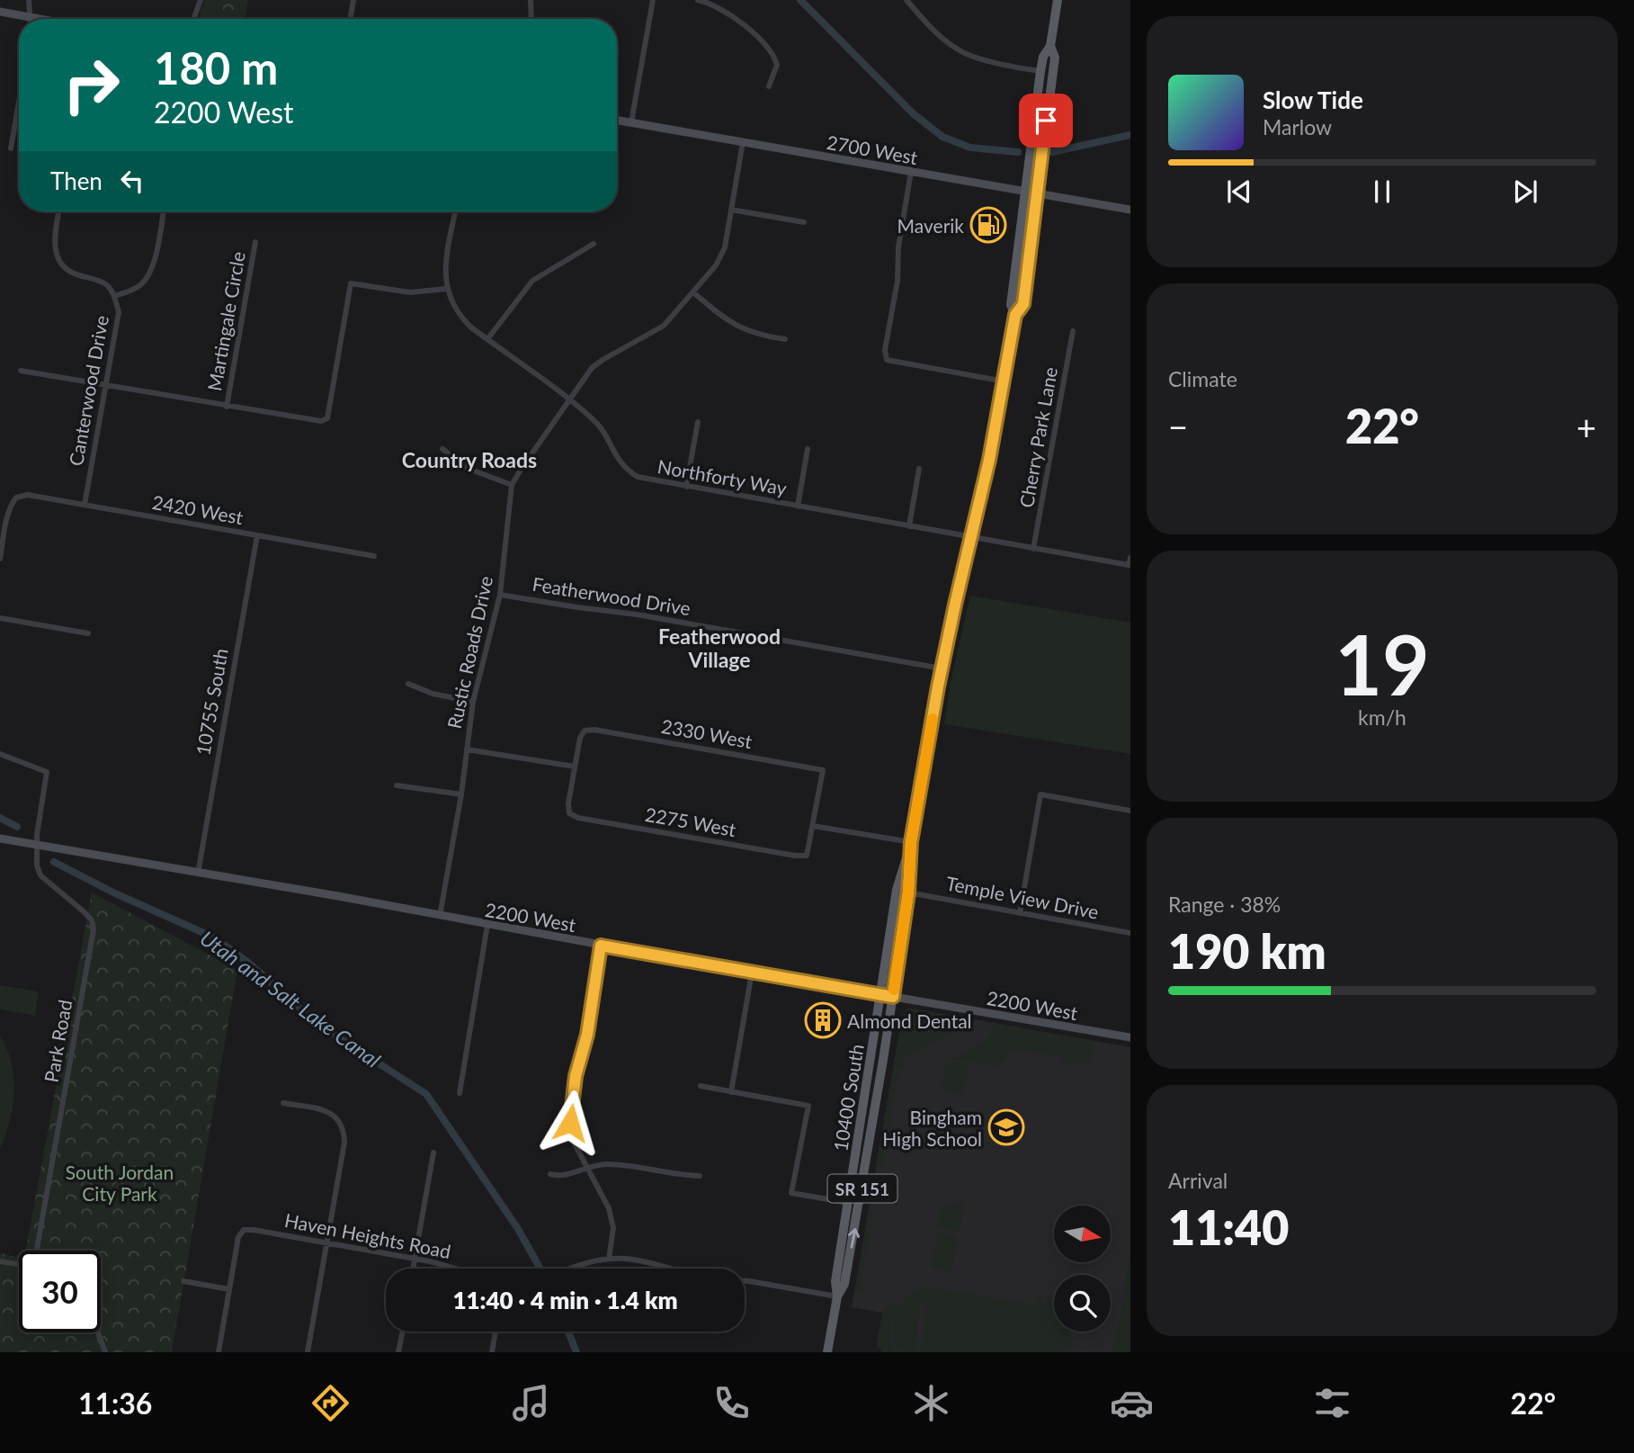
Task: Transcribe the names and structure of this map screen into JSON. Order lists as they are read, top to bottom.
{
  "streets": {
    "main road": ["10400 South", "SR 151"],
    "street": [
      "2700 West",
      "Martingale Circle",
      "Canterwood Drive",
      "Cherry Park Lane",
      "Northforty Way",
      "2420 West",
      "Featherwood Drive",
      "Rustic Roads Drive",
      "10755 South",
      "2330 West",
      "2275 West",
      "Temple View Drive",
      "2200 West",
      "Park Road",
      "Haven Heights Road"
    ]
  },
  "crossings": [
    ["2700 West", "Rustic Roads Drive"],
    ["2700 West", "SR 151"],
    ["Canterwood Drive", "2420 West"],
    ["Cherry Park Lane", "Northforty Way"],
    ["Northforty Way", "Rustic Roads Drive"],
    ["Northforty Way", "SR 151"],
    ["2420 West", "10755 South"],
    ["Featherwood Drive", "Rustic Roads Drive"],
    ["Featherwood Drive", "SR 151"],
    ["Rustic Roads Drive", "2200 West"],
    ["10755 South", "2200 West"],
    ["2330 West", "2275 West"],
    ["Temple View Drive", "10400 South"],
    ["Temple View Drive", "SR 151"],
    ["2200 West", "Park Road"],
    ["2200 West", "10400 South"],
    ["10400 South", "SR 151"]
  ],
  "districts": ["Country Roads", "Featherwood Village"],
  "water": ["Utah and Salt Lake Canal"],
  "parks": ["South Jordan City Park"],
  "places": {
    "fuel station": ["Maverik"],
    "building": ["Almond Dental"],
    "school or university": ["Bingham High School"]
  },
  "north": "right",
  "page": {
    "turn": ["180 m", "2200 West"],
    "song": ["Slow Tide", "Marlow"],
    "then": "Then",
    "tile": [
      "Climate",
      ["19", "km/h"],
      ["Range · 38%", "190 km"],
      ["Arrival", "11:40"]
    ],
    "heat": ["−", "22°", "+"],
    "limit": "30",
    "trip": "11:40 · 4 min · 1.4 km",
    "tabs": ["11:36", "22°"]
  }
}
